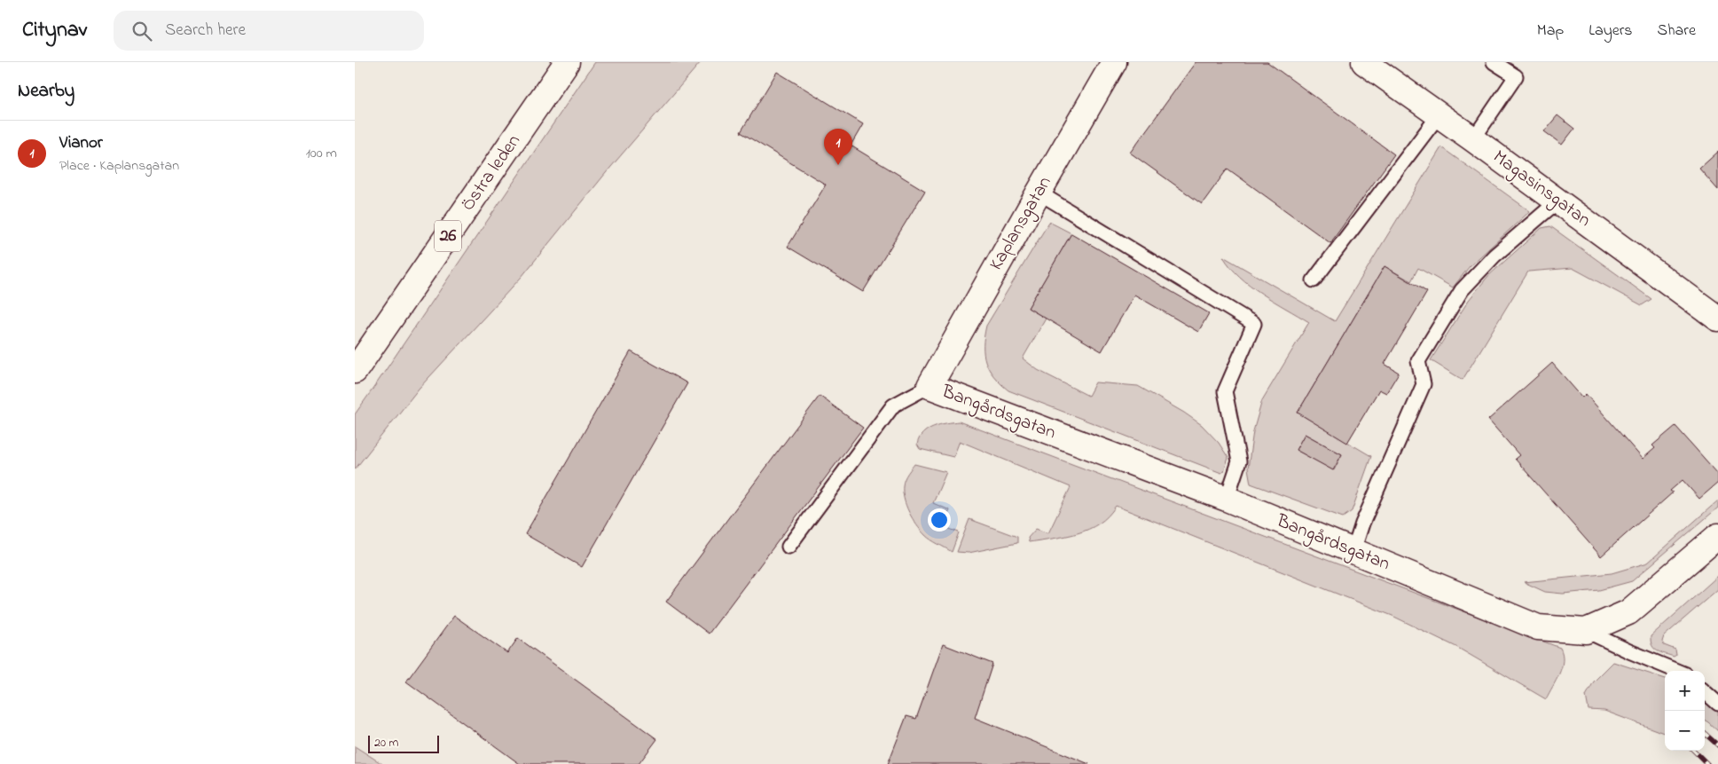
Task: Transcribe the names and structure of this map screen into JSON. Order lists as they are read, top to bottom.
{
  "streets": {
    "main road": [
      "Östra leden",
      "Magasinsgatan",
      "Kaplansgatan",
      "26",
      "Bangårdsgatan"
    ]
  },
  "crossings": [
    ["Kaplansgatan", "Bangårdsgatan"]
  ],
  "scale_bar": "20 m",
  "page": {
    "header": "Citynav",
    "search": "Search here",
    "nav": ["Map", "Layers", "Share"],
    "heading": "Nearby",
    "list": [
      {
        "mark": "1",
        "name": "Vianor",
        "note": "Place · Kaplansgatan",
        "value": "100 m"
      }
    ],
    "pins": "1",
    "map_buttons": ["+", "−"],
    "scale": "20 m"
  }
}
